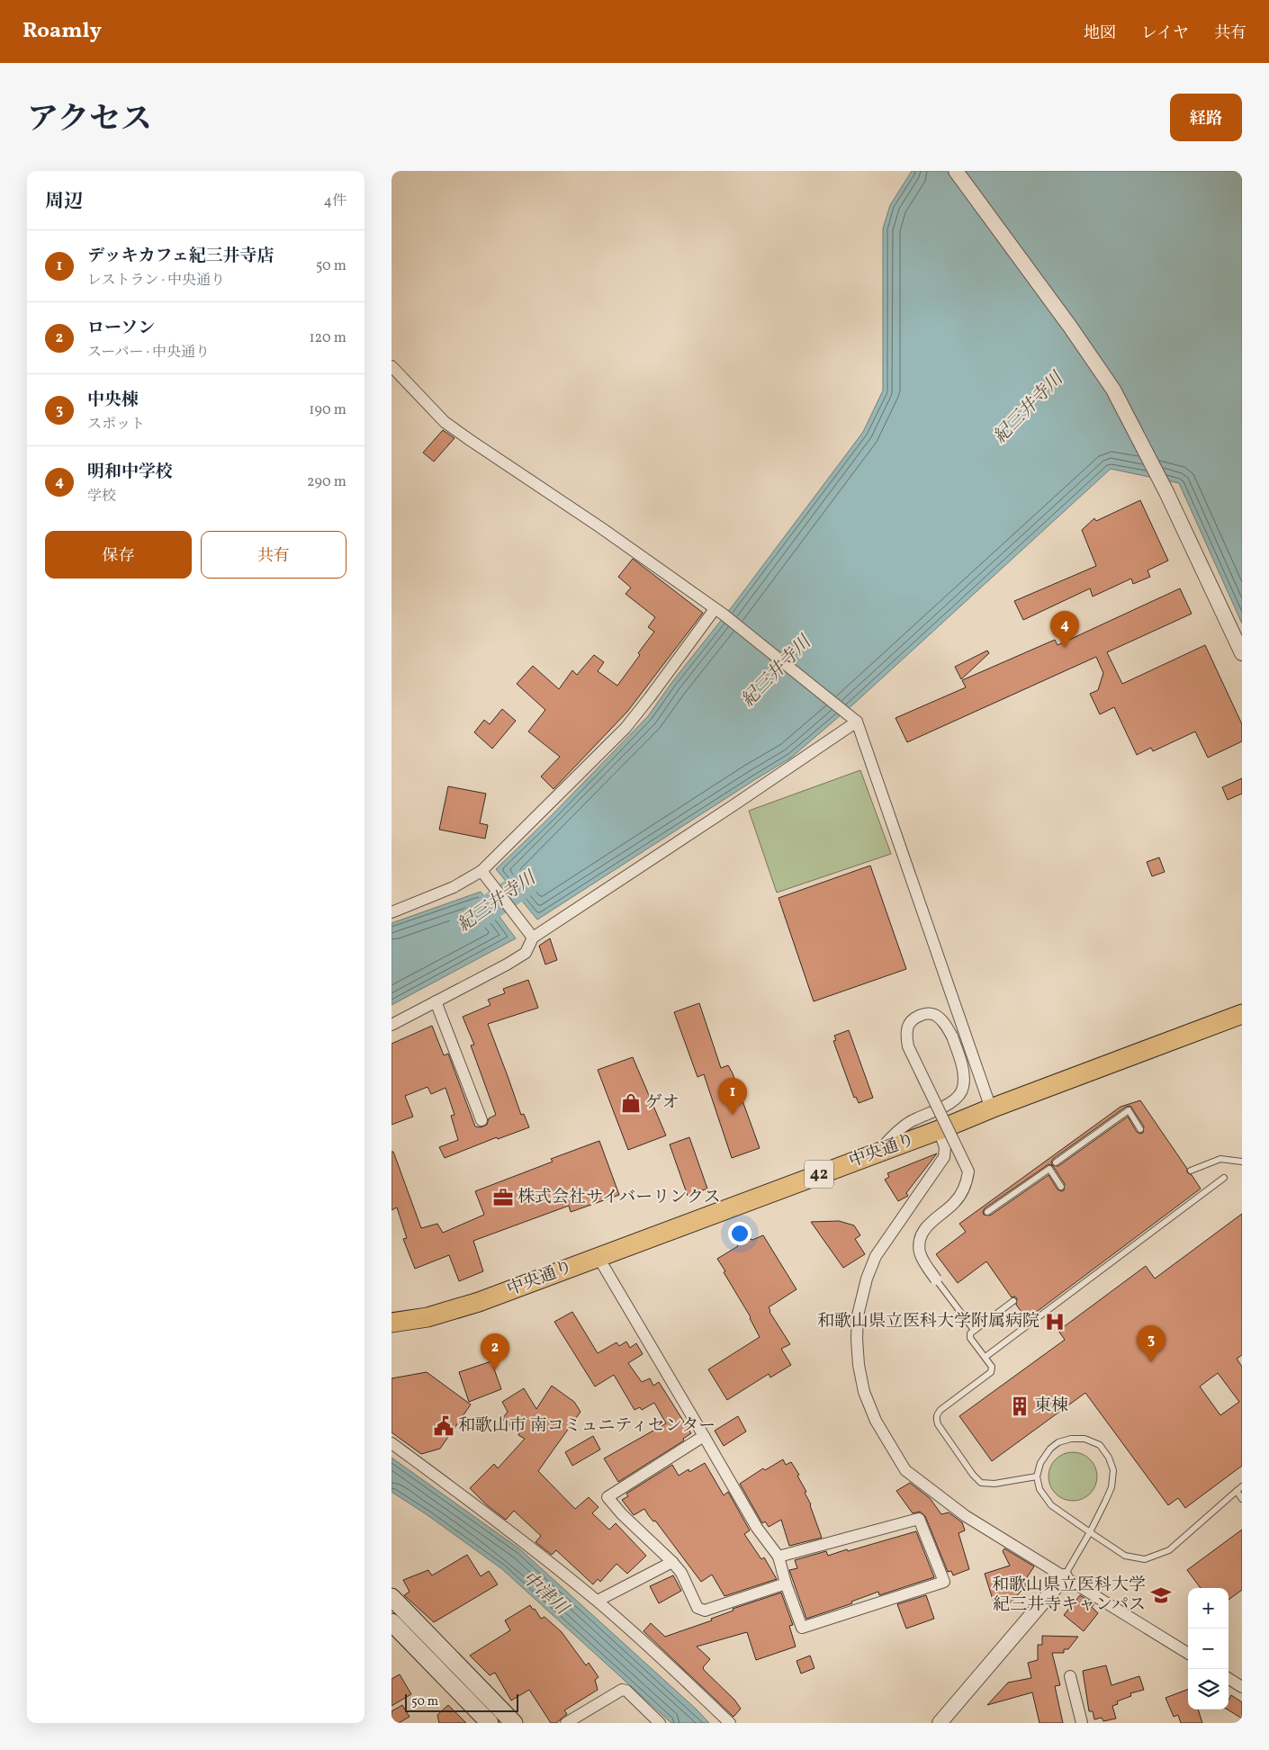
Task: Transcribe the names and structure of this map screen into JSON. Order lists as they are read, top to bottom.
{
  "streets": {
    "highway": ["中央通り", "42"]
  },
  "water": ["紀三井寺川", "中津川"],
  "places": {
    "shop": ["ゲオ"],
    "office": ["株式会社サイバーリンクス"],
    "hospital": ["和歌山県立医科大学附属病院"],
    "building": ["東棟"],
    "public building": ["和歌山市 南コミュニティセンター"],
    "school or university": ["和歌山県立医科大学 紀三井寺キャンパス"]
  },
  "scale_bar": "50 m",
  "page": {
    "header": "Roamly",
    "nav": ["地図", "レイヤ", "共有"],
    "title": "アクセス",
    "buttons": [
      "経路",
      ["保存", "共有"]
    ],
    "heading": ["周辺", "4件"],
    "list": [
      {
        "mark": "1",
        "name": "デッキカフェ紀三井寺店",
        "note": "レストラン · 中央通り",
        "value": "50 m"
      },
      {
        "mark": "2",
        "name": "ローソン",
        "note": "スーパー · 中央通り",
        "value": "120 m"
      },
      {
        "mark": "3",
        "name": "中央棟",
        "note": "スポット",
        "value": "190 m"
      },
      {
        "mark": "4",
        "name": "明和中学校",
        "note": "学校",
        "value": "290 m"
      }
    ],
    "pins": [
      "4",
      "1",
      "3",
      "2"
    ],
    "map_buttons": ["+", "−"],
    "scale": "50 m"
  }
}
